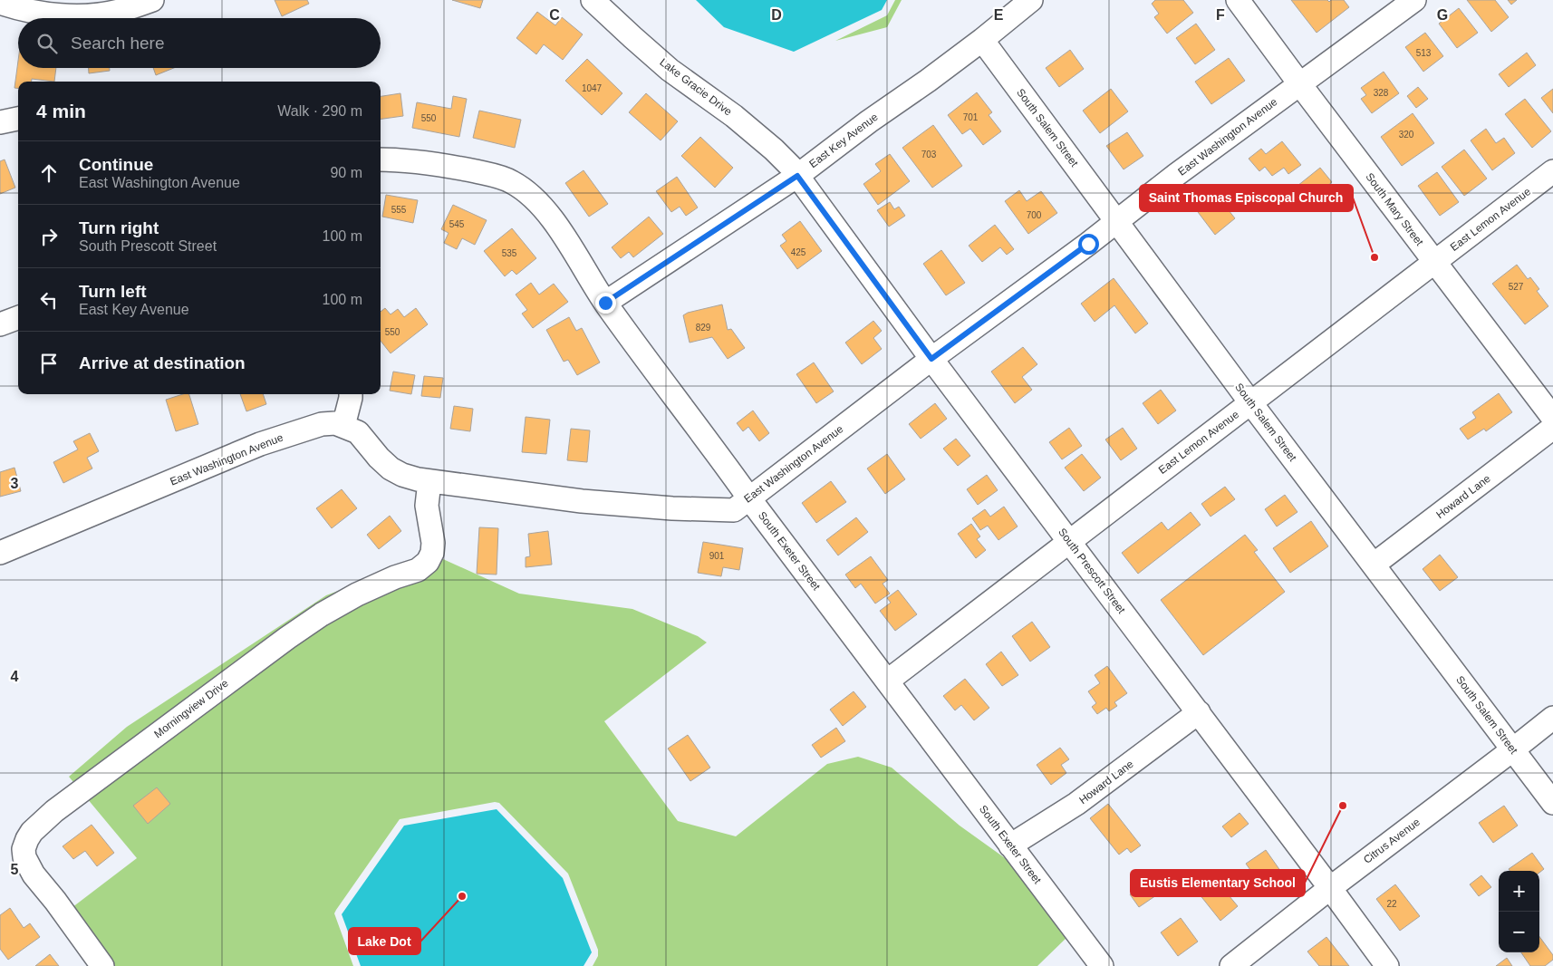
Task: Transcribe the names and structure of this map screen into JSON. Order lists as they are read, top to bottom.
{
  "streets": {
    "street": [
      "Lake Gracie Drive",
      "South Salem Street",
      "East Washington Avenue",
      "East Key Avenue",
      "South Mary Street",
      "East Lemon Avenue",
      "Howard Lane",
      "South Exeter Street",
      "South Prescott Street",
      "Morningview Drive",
      "Citrus Avenue"
    ]
  },
  "crossings": [
    ["Lake Gracie Drive", "East Key Avenue"],
    ["Lake Gracie Drive", "South Prescott Street"],
    ["South Salem Street", "East Washington Avenue"],
    ["South Salem Street", "East Key Avenue"],
    ["South Salem Street", "East Lemon Avenue"],
    ["South Salem Street", "Howard Lane"],
    ["South Salem Street", "Citrus Avenue"],
    ["East Washington Avenue", "South Mary Street"],
    ["East Washington Avenue", "South Exeter Street"],
    ["East Washington Avenue", "South Prescott Street"],
    ["East Washington Avenue", "Morningview Drive"],
    ["East Key Avenue", "South Exeter Street"],
    ["East Key Avenue", "South Prescott Street"],
    ["South Mary Street", "East Lemon Avenue"],
    ["East Lemon Avenue", "South Exeter Street"],
    ["East Lemon Avenue", "South Prescott Street"],
    ["Howard Lane", "South Exeter Street"],
    ["Howard Lane", "South Prescott Street"],
    ["South Prescott Street", "Citrus Avenue"]
  ],
  "places": ["Saint Thomas Episcopal Church", "Eustis Elementary School", "Lake Dot"],
  "house_numbers": [
    "513",
    "1047",
    "328",
    "701",
    "550",
    "320",
    "703",
    "555",
    "700",
    "545",
    "425",
    "535",
    "527",
    "829",
    "550",
    "901",
    "22"
  ],
  "page": {
    "search": "Search here",
    "heading": ["4 min", "Walk · 290 m"],
    "list": [
      ["Continue", "East Washington Avenue", "90 m"],
      ["Turn right", "South Prescott Street", "100 m"],
      ["Turn left", "East Key Avenue", "100 m"],
      "Arrive at destination"
    ],
    "map_buttons": ["+", "−"]
  },
  "grid": {
    "columns": [
      "C",
      "D",
      "E",
      "F",
      "G"
    ],
    "rows": ["3", "4", "5"]
  }
}
